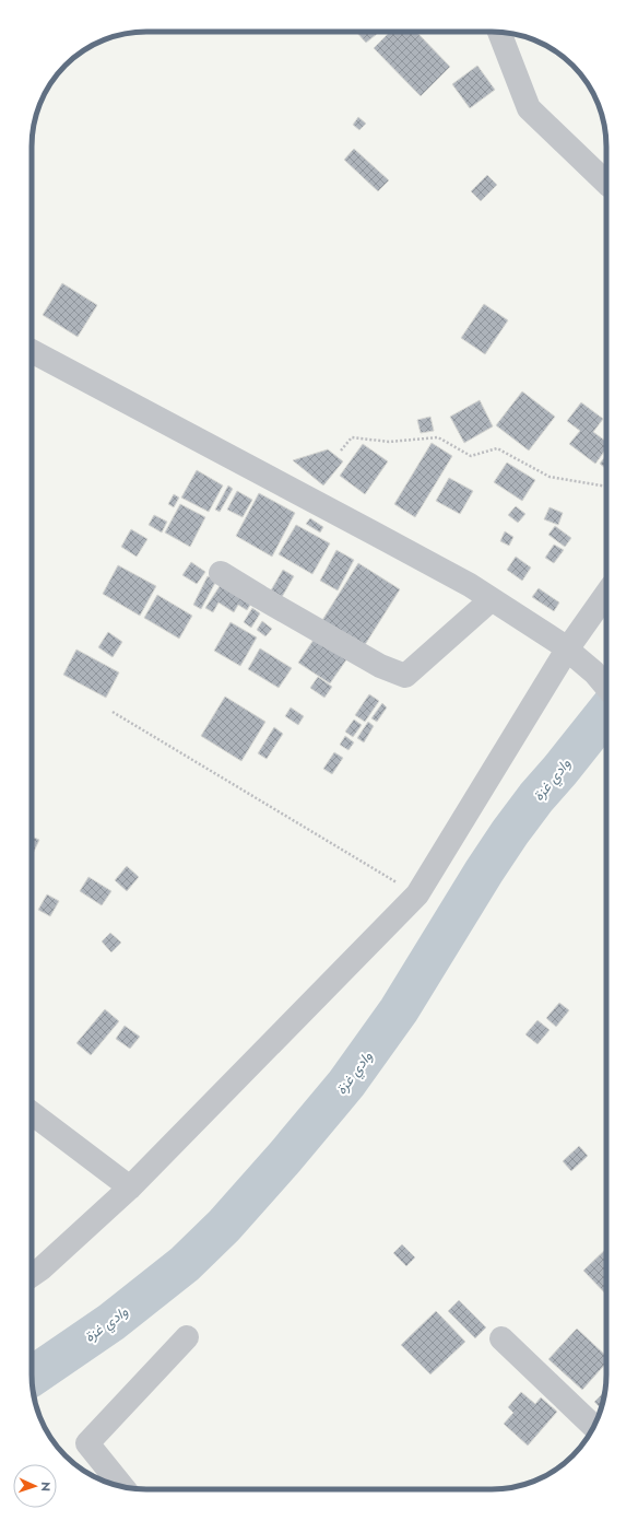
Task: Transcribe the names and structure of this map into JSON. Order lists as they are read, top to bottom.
{
  "water": ["وادي غزة"],
  "north": "right"
}
